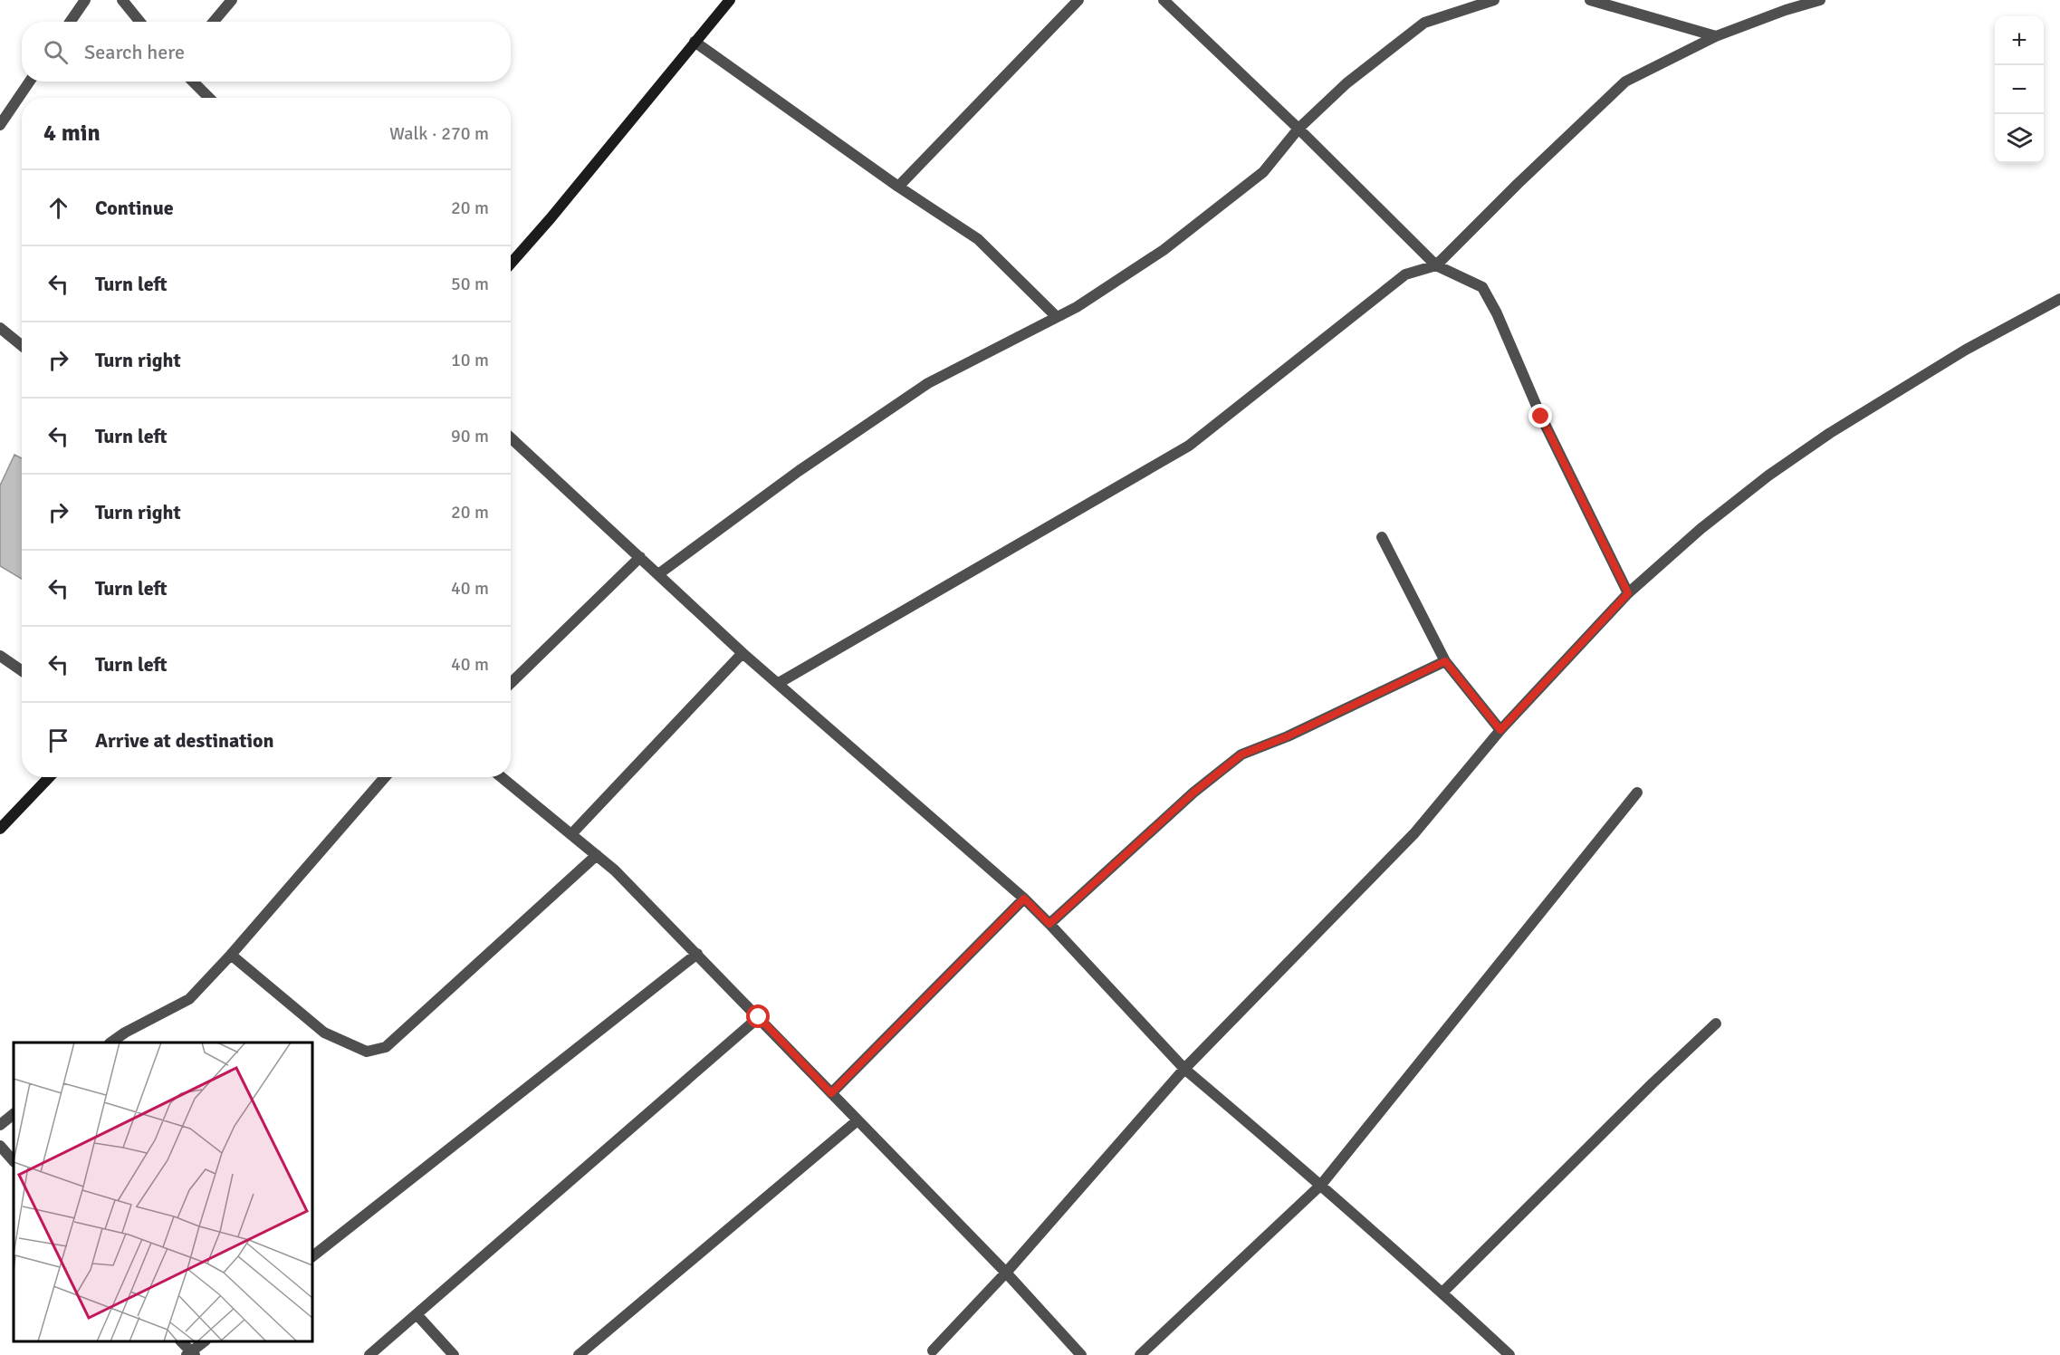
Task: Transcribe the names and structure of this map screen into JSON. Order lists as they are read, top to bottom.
{
  "page": {
    "map_buttons": ["+", "−"],
    "search": "Search here",
    "heading": ["4 min", "Walk · 270 m"],
    "list": [
      ["Continue", "20 m"],
      ["Turn left", "50 m"],
      ["Turn right", "10 m"],
      ["Turn left", "90 m"],
      ["Turn right", "20 m"],
      ["Turn left", "40 m"],
      ["Turn left", "40 m"],
      "Arrive at destination"
    ]
  }
}
